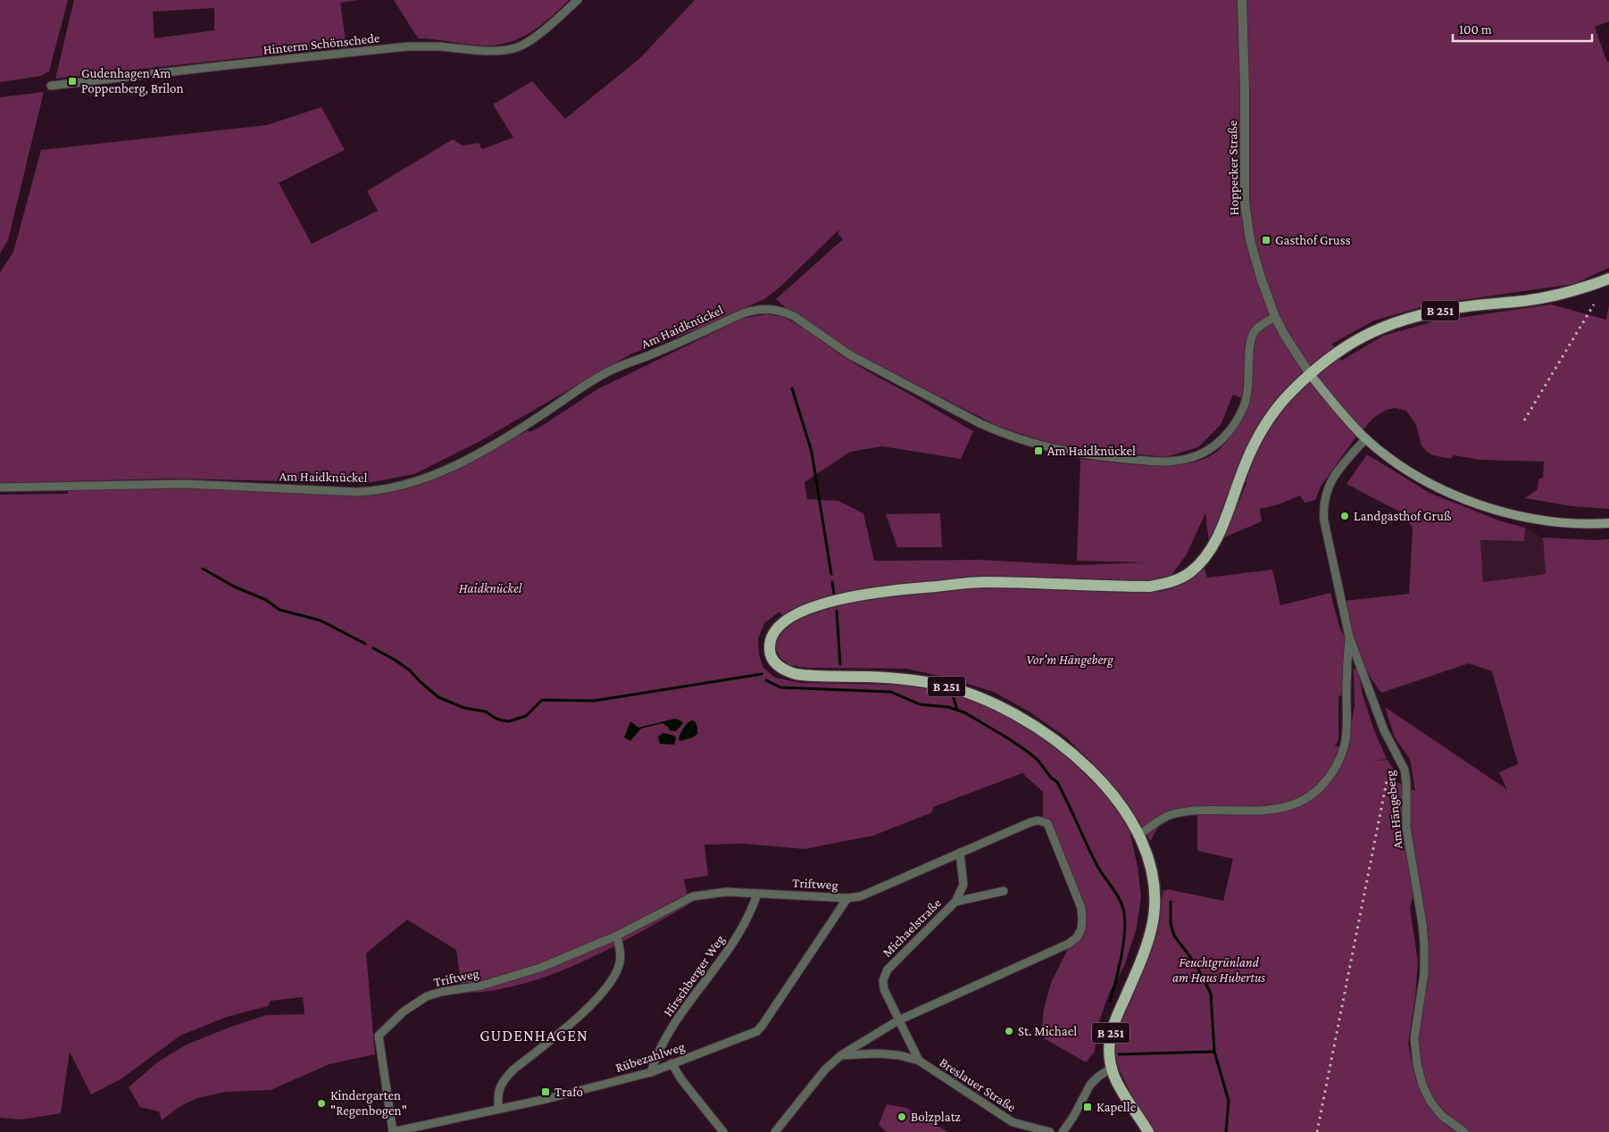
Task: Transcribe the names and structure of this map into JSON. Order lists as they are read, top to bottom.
{
  "streets": {
    "main road": ["B 251"],
    "street": [
      "Hinterm Schönschede",
      "Hoppecker Straße",
      "Am Haidknückel",
      "Am Hängeberg",
      "Triftweg",
      "Michaelstraße",
      "Hirschberger Weg",
      "Rübezahlweg",
      "Breslauer Straße"
    ]
  },
  "crossings": [
    ["Hoppecker Straße", "B 251"],
    ["Hoppecker Straße", "Am Haidknückel"],
    ["Triftweg", "Michaelstraße"],
    ["Triftweg", "Hirschberger Weg"],
    ["Triftweg", "Rübezahlweg"],
    ["Triftweg", "Breslauer Straße"],
    ["Michaelstraße", "Breslauer Straße"],
    ["Hirschberger Weg", "Rübezahlweg"]
  ],
  "districts": ["GUDENHAGEN"],
  "parks": ["Haidknückel", "Vor'm Hängeberg", "Feuchtgrünland am Haus Hubertus"],
  "places": {
    "transit": [
      "Gudenhagen Am Poppenberg, Brilon",
      "Gasthof Gruss",
      "Am Haidknückel",
      "Trafo",
      "Kapelle"
    ],
    "other": [
      "Landgasthof Gruß",
      "St. Michael",
      "Kindergarten \"Regenbogen\"",
      "Bolzplatz"
    ]
  },
  "scale_bar": "100 m"
}
